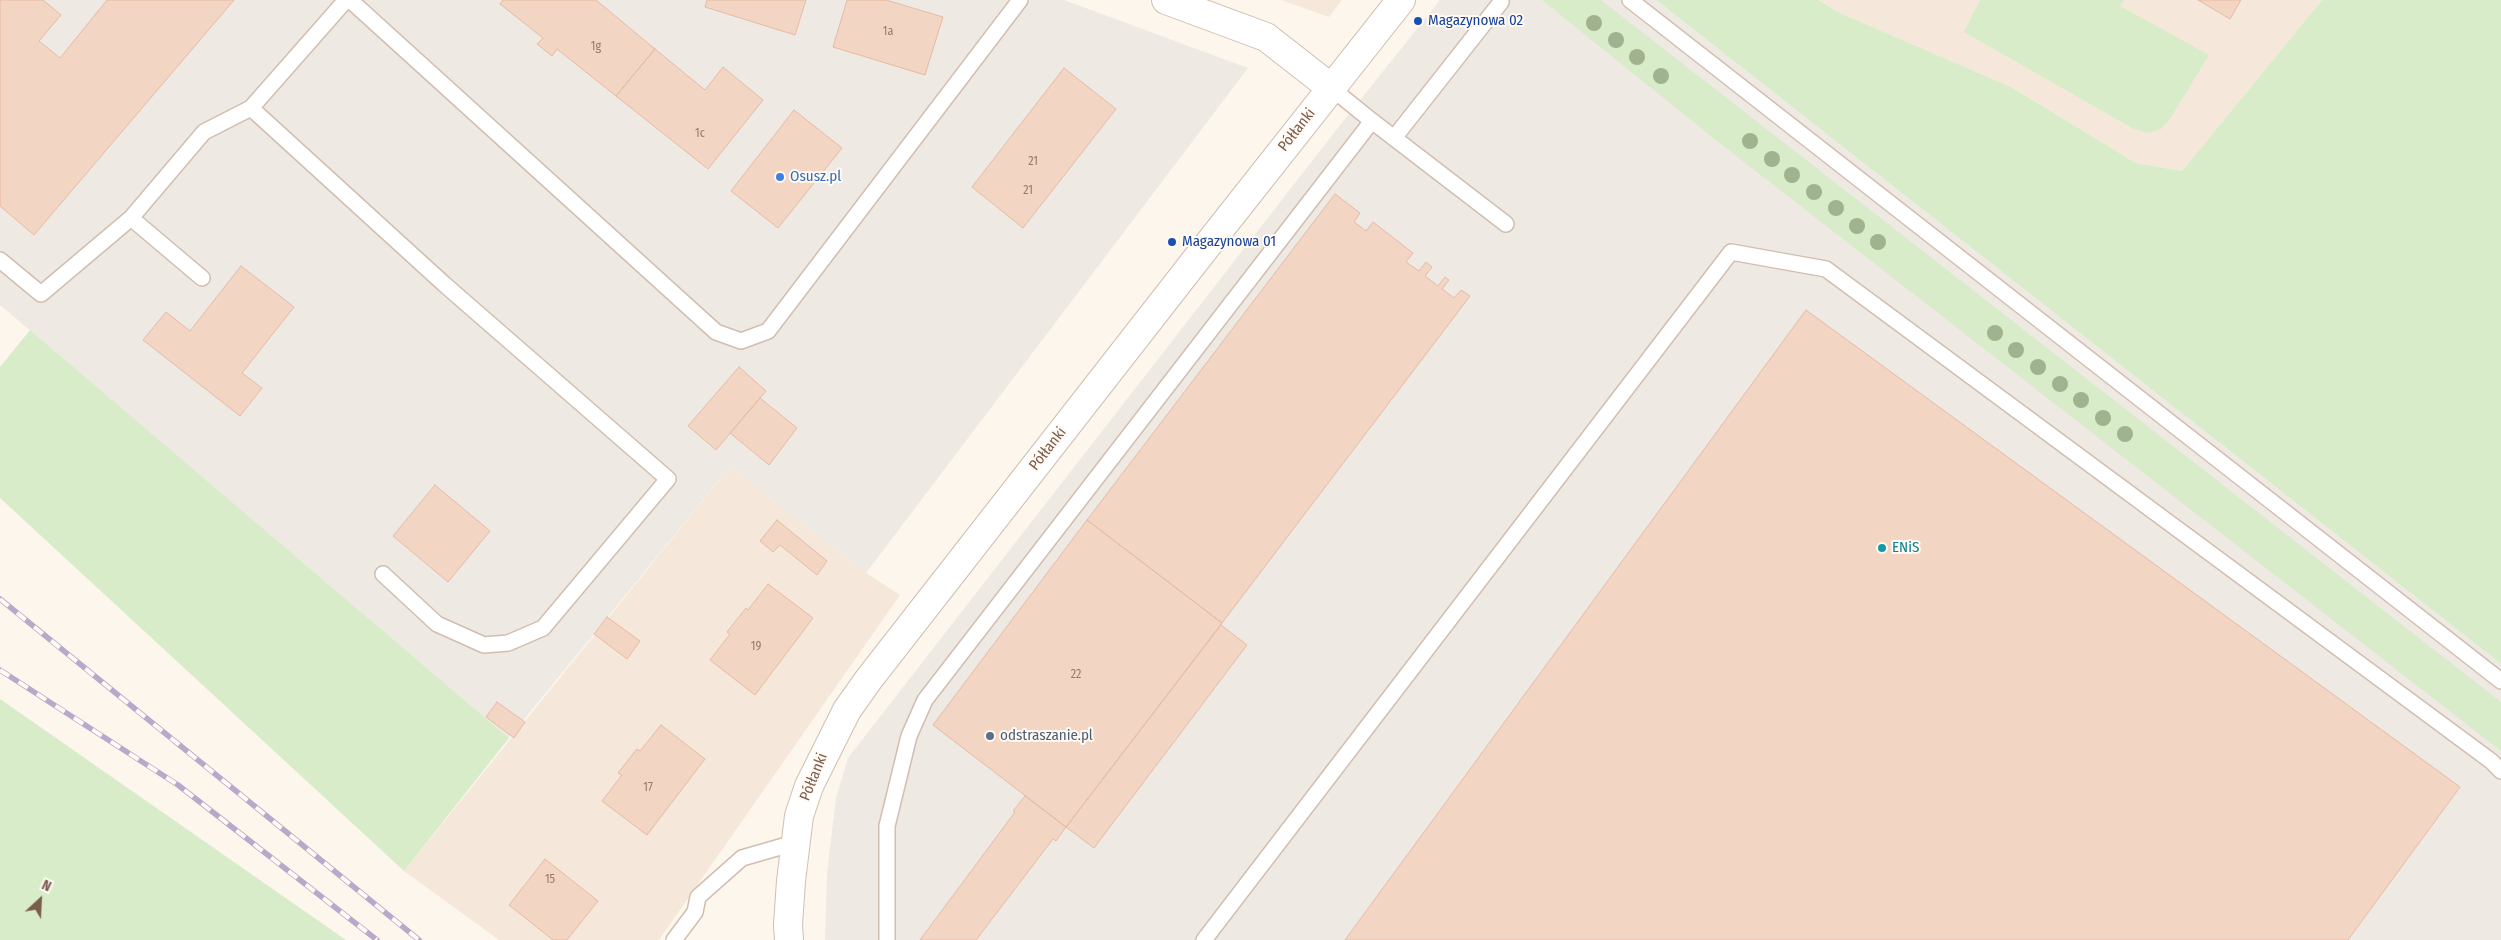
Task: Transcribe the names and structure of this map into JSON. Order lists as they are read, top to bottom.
{
  "streets": {
    "street": ["Półłanki"]
  },
  "places": [
    "Magazynowa 02",
    "Osusz.pl",
    "Magazynowa 01",
    "ENiS",
    "odstraszanie.pl"
  ],
  "house_numbers": [
    "1a",
    "1g",
    "1c",
    "21",
    "21",
    "19",
    "22",
    "17",
    "15"
  ],
  "north": "top right"
}
